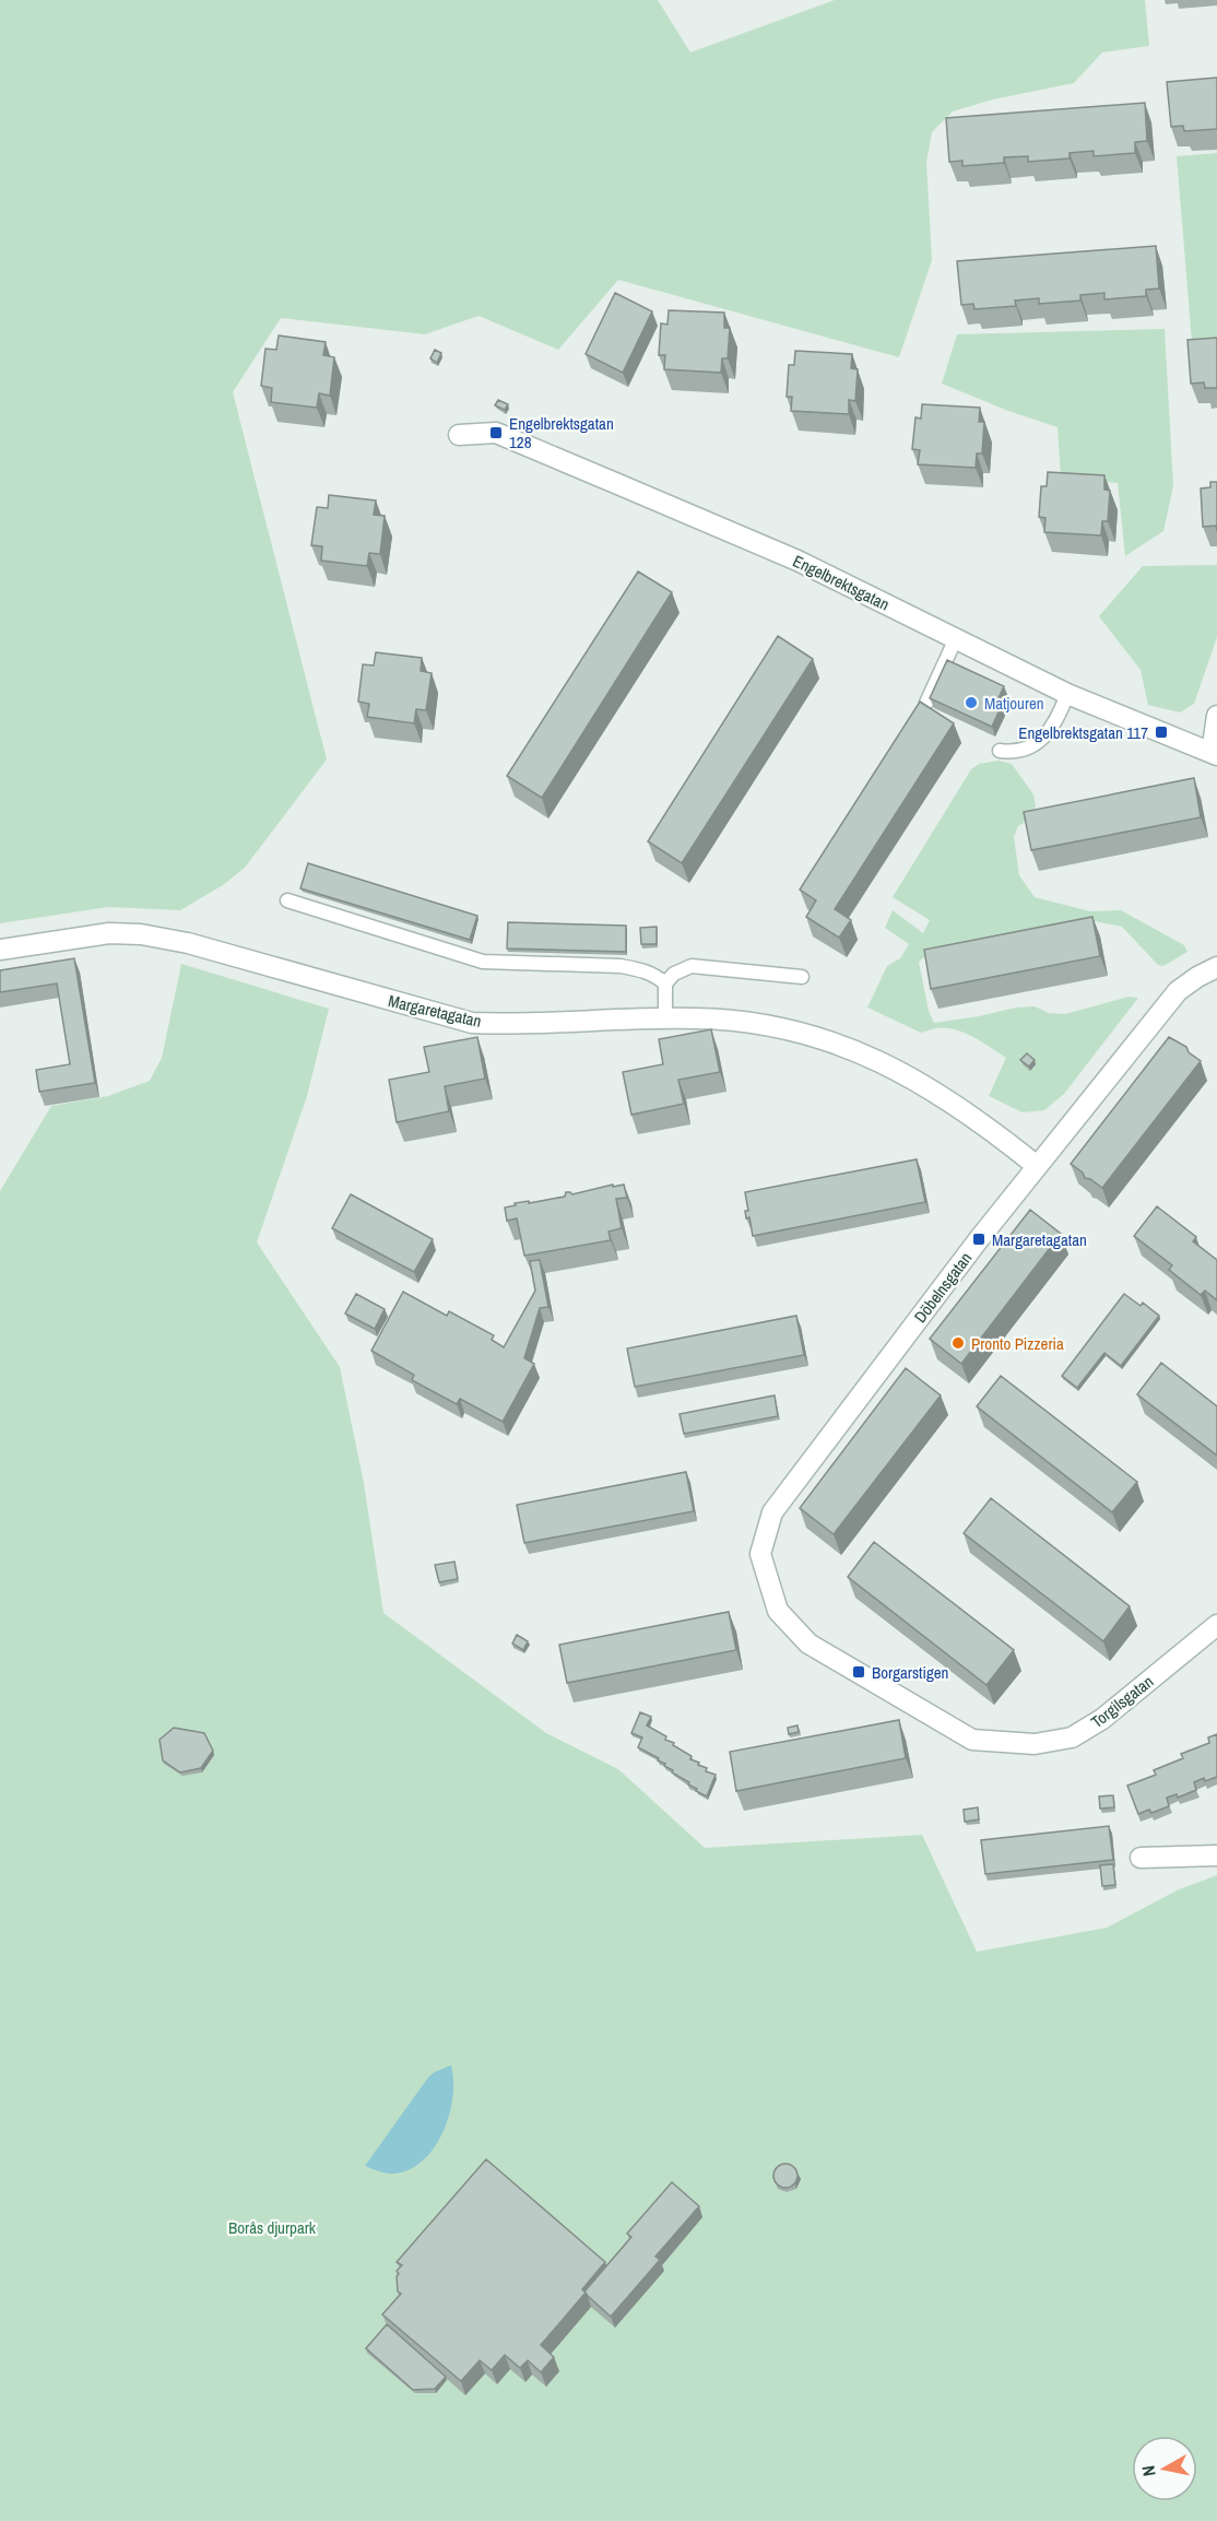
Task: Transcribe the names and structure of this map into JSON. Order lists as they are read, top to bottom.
{
  "streets": {
    "street": [
      "Engelbrektsgatan",
      "Margaretagatan",
      "Döbelnsgatan",
      "Torgilsgatan"
    ]
  },
  "crossings": [
    ["Margaretagatan", "Döbelnsgatan"],
    ["Döbelnsgatan", "Torgilsgatan"]
  ],
  "parks": ["Borås djurpark"],
  "places": {
    "transit": [
      "Engelbrektsgatan 128",
      "Engelbrektsgatan 117",
      "Margaretagatan",
      "Borgarstigen"
    ],
    "other": ["Matjouren", "Pronto Pizzeria"]
  },
  "north": "left"
}
